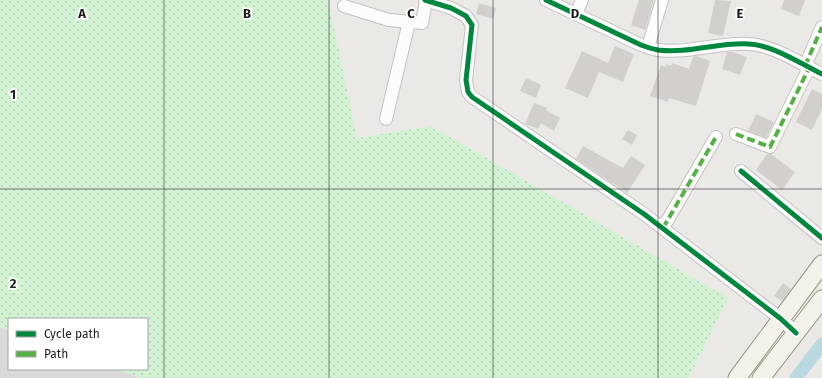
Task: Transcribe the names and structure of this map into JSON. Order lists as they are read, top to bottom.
{
  "legend": ["Cycle path", "Path"],
  "grid": {
    "columns": [
      "A",
      "B",
      "C",
      "D",
      "E"
    ],
    "rows": ["1", "2"]
  }
}
